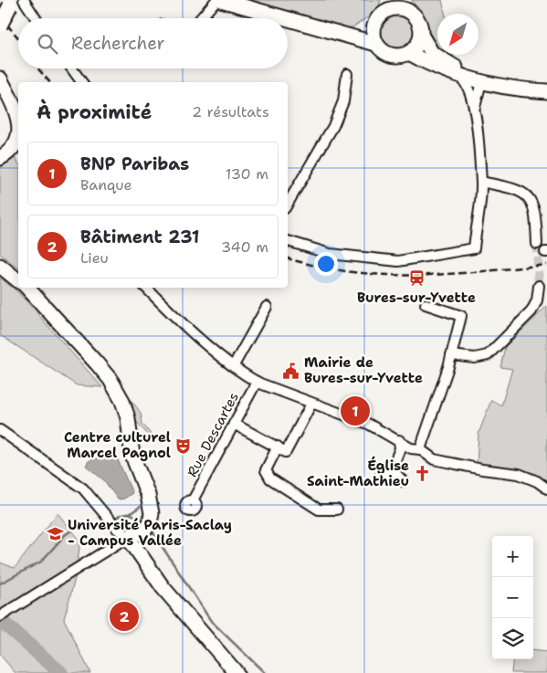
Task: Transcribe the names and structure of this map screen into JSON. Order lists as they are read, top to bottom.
{
  "streets": {
    "street": ["Rue Descartes"]
  },
  "places": {
    "station": ["Bures-sur-Yvette"],
    "public building": ["Mairie de Bures-sur-Yvette"],
    "theatre": ["Centre culturel Marcel Pagnol"],
    "church": ["Église Saint-Mathieu"],
    "school or university": ["Université Paris-Saclay - Campus Vallée"]
  },
  "north": "bottom left",
  "page": {
    "search": "Rechercher",
    "heading": ["À proximité", "2 résultats"],
    "list": [
      {
        "mark": "1",
        "name": "BNP Paribas",
        "note": "Banque",
        "value": "130 m"
      },
      {
        "mark": "2",
        "name": "Bâtiment 231",
        "note": "Lieu",
        "value": "340 m"
      }
    ],
    "pins": ["1", "2"],
    "map_buttons": ["+", "−"]
  }
}
